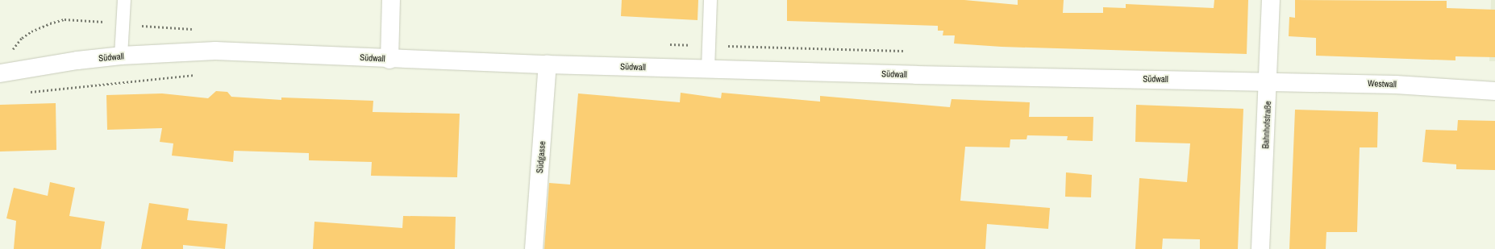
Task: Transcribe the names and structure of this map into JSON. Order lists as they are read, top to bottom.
{
  "streets": {
    "street": [
      "Südwall",
      "Westwall",
      "Bahnhofstraße",
      "Südgasse"
    ]
  },
  "crossings": [
    ["Südwall", "Westwall"],
    ["Südwall", "Bahnhofstraße"],
    ["Südwall", "Südgasse"],
    ["Westwall", "Bahnhofstraße"]
  ]
}
